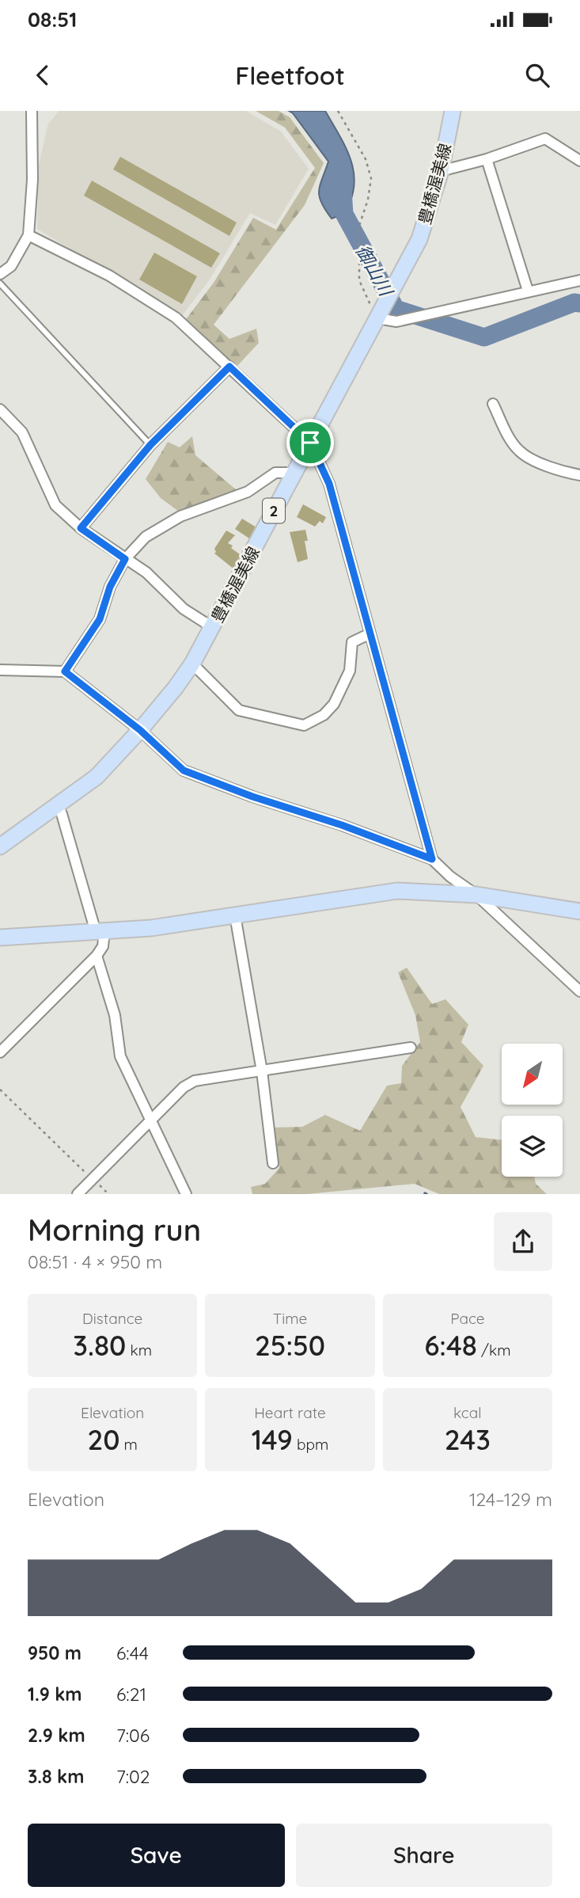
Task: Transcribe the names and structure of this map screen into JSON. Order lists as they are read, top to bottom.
{
  "streets": {
    "main road": ["豊橋渥美線", "2"]
  },
  "water": ["御山川"],
  "north": "bottom left",
  "page": {
    "status": "08:51",
    "header": "Fleetfoot",
    "heading": ["Morning run", "08:51 · 4 × 950 m"],
    "stats": [
      ["Distance", "3.80 km"],
      ["Time", "25:50"],
      ["Pace", "6:48 /km"],
      ["Elevation", "20 m"],
      ["Heart rate", "149 bpm"],
      ["kcal", "243"]
    ],
    "chart": ["Elevation", "124–129 m"],
    "list": [
      {
        "name": "950 m",
        "note": "6:44"
      },
      {
        "name": "1.9 km",
        "note": "6:21"
      },
      {
        "name": "2.9 km",
        "note": "7:06"
      },
      {
        "name": "3.8 km",
        "note": "7:02"
      }
    ],
    "buttons": ["Save", "Share"]
  }
}
